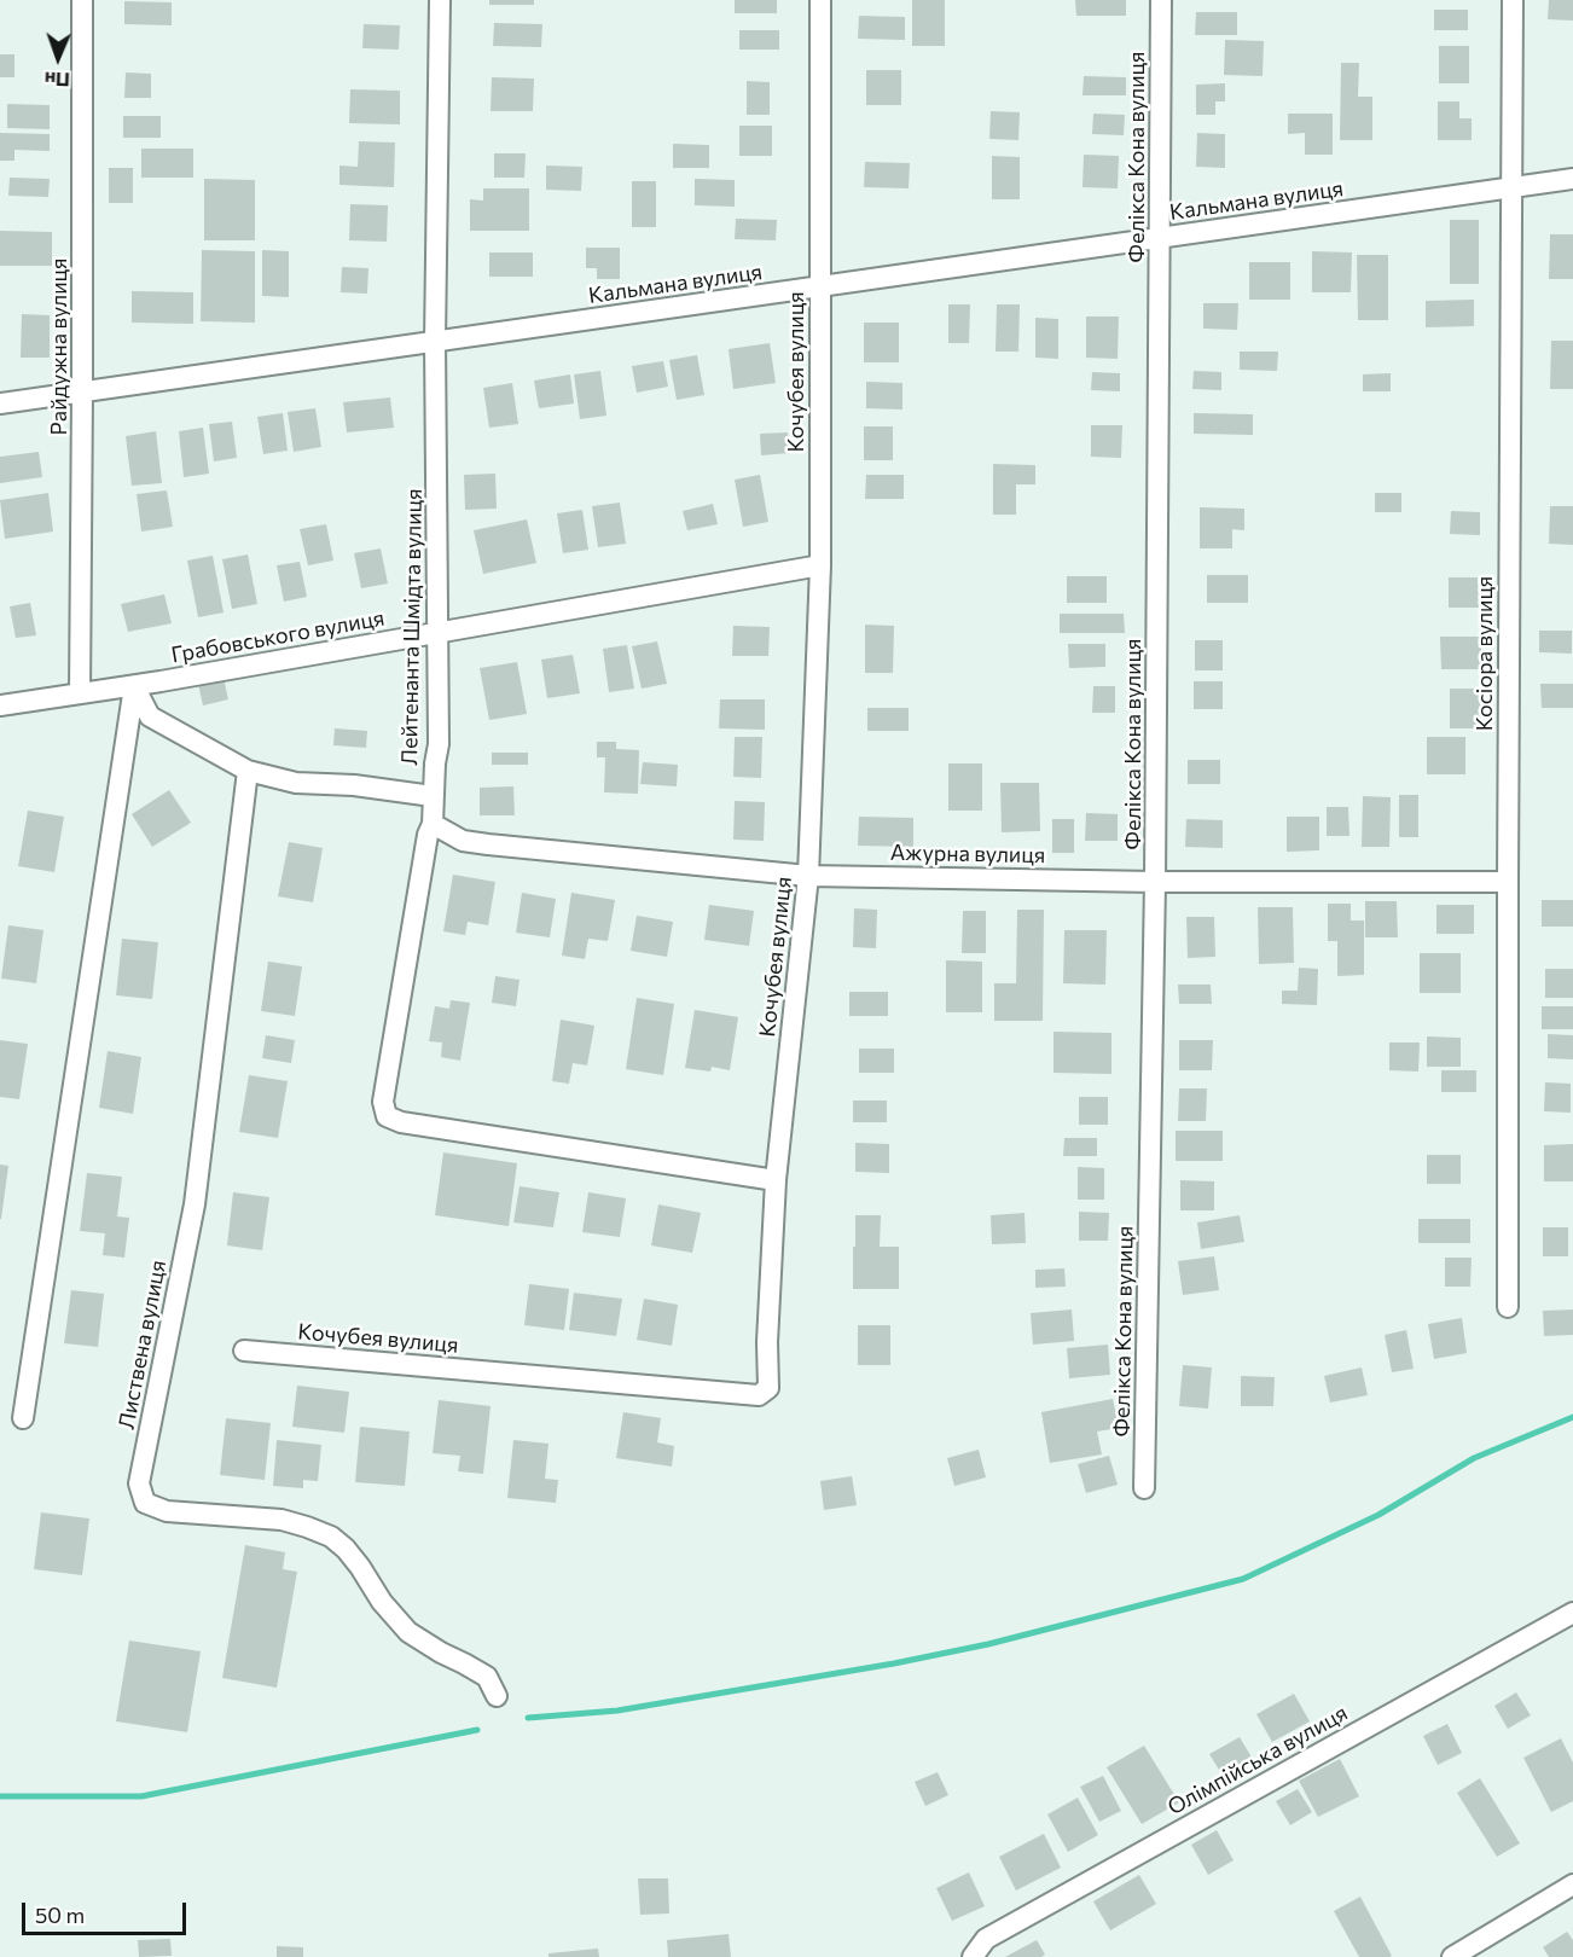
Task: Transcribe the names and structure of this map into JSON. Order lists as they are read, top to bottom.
{
  "streets": {
    "street": [
      "Фелікса Кона вулиця",
      "Кальмана вулиця",
      "Райдужна вулиця",
      "Кочубея вулиця",
      "Лейтенанта Шмідта вулиця",
      "Грабовського вулиця",
      "Косіора вулиця",
      "Ажурна вулиця",
      "Листвена вулиця",
      "Олімпійська вулиця"
    ]
  },
  "crossings": [
    ["Фелікса Кона вулиця", "Кальмана вулиця"],
    ["Фелікса Кона вулиця", "Ажурна вулиця"],
    ["Кальмана вулиця", "Райдужна вулиця"],
    ["Кальмана вулиця", "Кочубея вулиця"],
    ["Кальмана вулиця", "Лейтенанта Шмідта вулиця"],
    ["Кальмана вулиця", "Косіора вулиця"],
    ["Райдужна вулиця", "Грабовського вулиця"],
    ["Кочубея вулиця", "Лейтенанта Шмідта вулиця"],
    ["Кочубея вулиця", "Грабовського вулиця"],
    ["Кочубея вулиця", "Ажурна вулиця"],
    ["Лейтенанта Шмідта вулиця", "Грабовського вулиця"],
    ["Лейтенанта Шмідта вулиця", "Ажурна вулиця"],
    ["Косіора вулиця", "Ажурна вулиця"]
  ],
  "scale_bar": "50 m",
  "north": "bottom"
}
